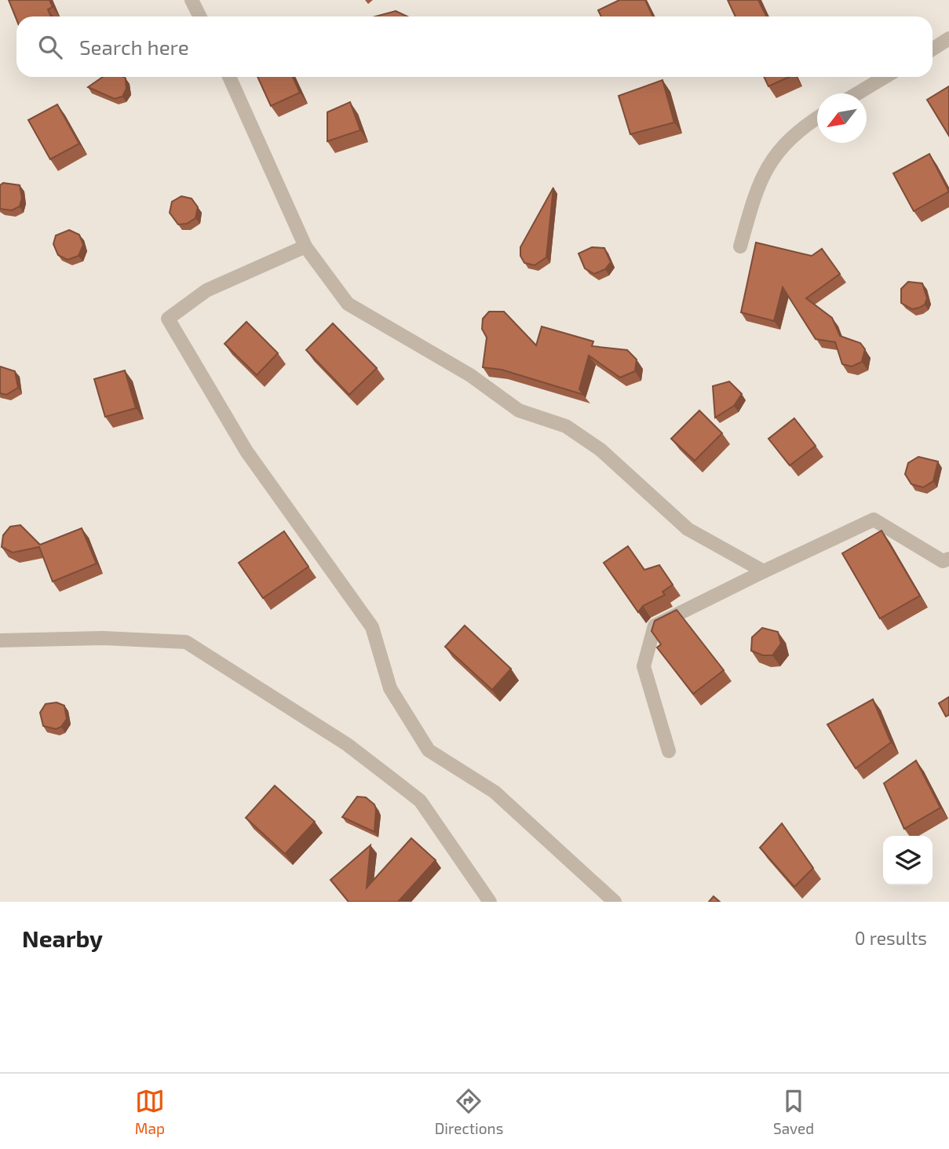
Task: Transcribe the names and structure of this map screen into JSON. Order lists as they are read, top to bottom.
{
  "north": "bottom left",
  "page": {
    "search": "Search here",
    "heading": ["Nearby", "0 results"],
    "nav": ["Map", "Directions", "Saved"]
  }
}
